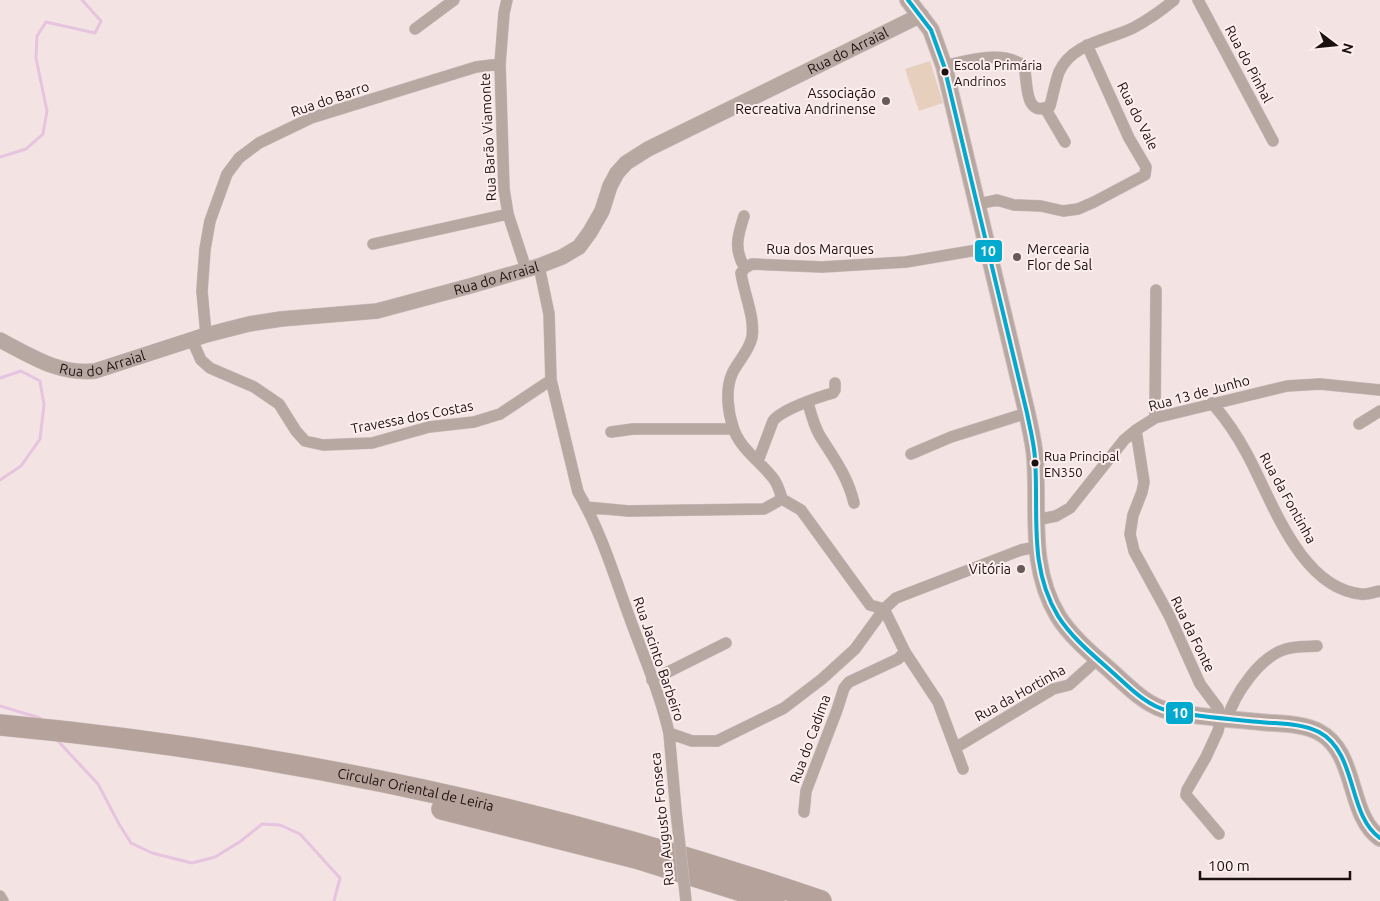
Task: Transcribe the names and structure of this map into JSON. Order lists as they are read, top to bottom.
{
  "streets": {
    "highway": ["Circular Oriental de Leiria"],
    "street": [
      "Rua do Arraial",
      "Rua do Pinhal",
      "Rua do Barro",
      "Rua do Vale",
      "Rua Barão Viamonte",
      "Rua dos Marques",
      "Rua 13 de Junho",
      "Travessa dos Costas",
      "Rua da Fontinha",
      "Rua da Fonte",
      "Rua Jacinto Barbeiro",
      "Rua da Hortinha",
      "Rua do Cadima",
      "Rua Augusto Fonseca"
    ]
  },
  "crossings": [
    ["Rua do Arraial", "Rua do Barro"],
    ["Rua do Arraial", "Rua Barão Viamonte"],
    ["Rua do Arraial", "Travessa dos Costas"],
    ["Rua do Arraial", "Rua Jacinto Barbeiro"],
    ["Rua do Barro", "Rua Barão Viamonte"],
    ["Rua do Barro", "Travessa dos Costas"],
    ["Rua Barão Viamonte", "Rua Jacinto Barbeiro"],
    ["Rua 13 de Junho", "Rua da Fontinha"],
    ["Rua 13 de Junho", "Rua da Fonte"],
    ["Travessa dos Costas", "Rua Jacinto Barbeiro"],
    ["Rua Jacinto Barbeiro", "Rua Augusto Fonseca"]
  ],
  "places": [
    "Escola Primária Andrinos",
    "Associação Recreativa Andrinense",
    "Mercearia Flor de Sal",
    "Rua Principal EN350",
    "Vitória"
  ],
  "lines": ["transit line 10"],
  "scale_bar": "100 m",
  "north": "right"
}
